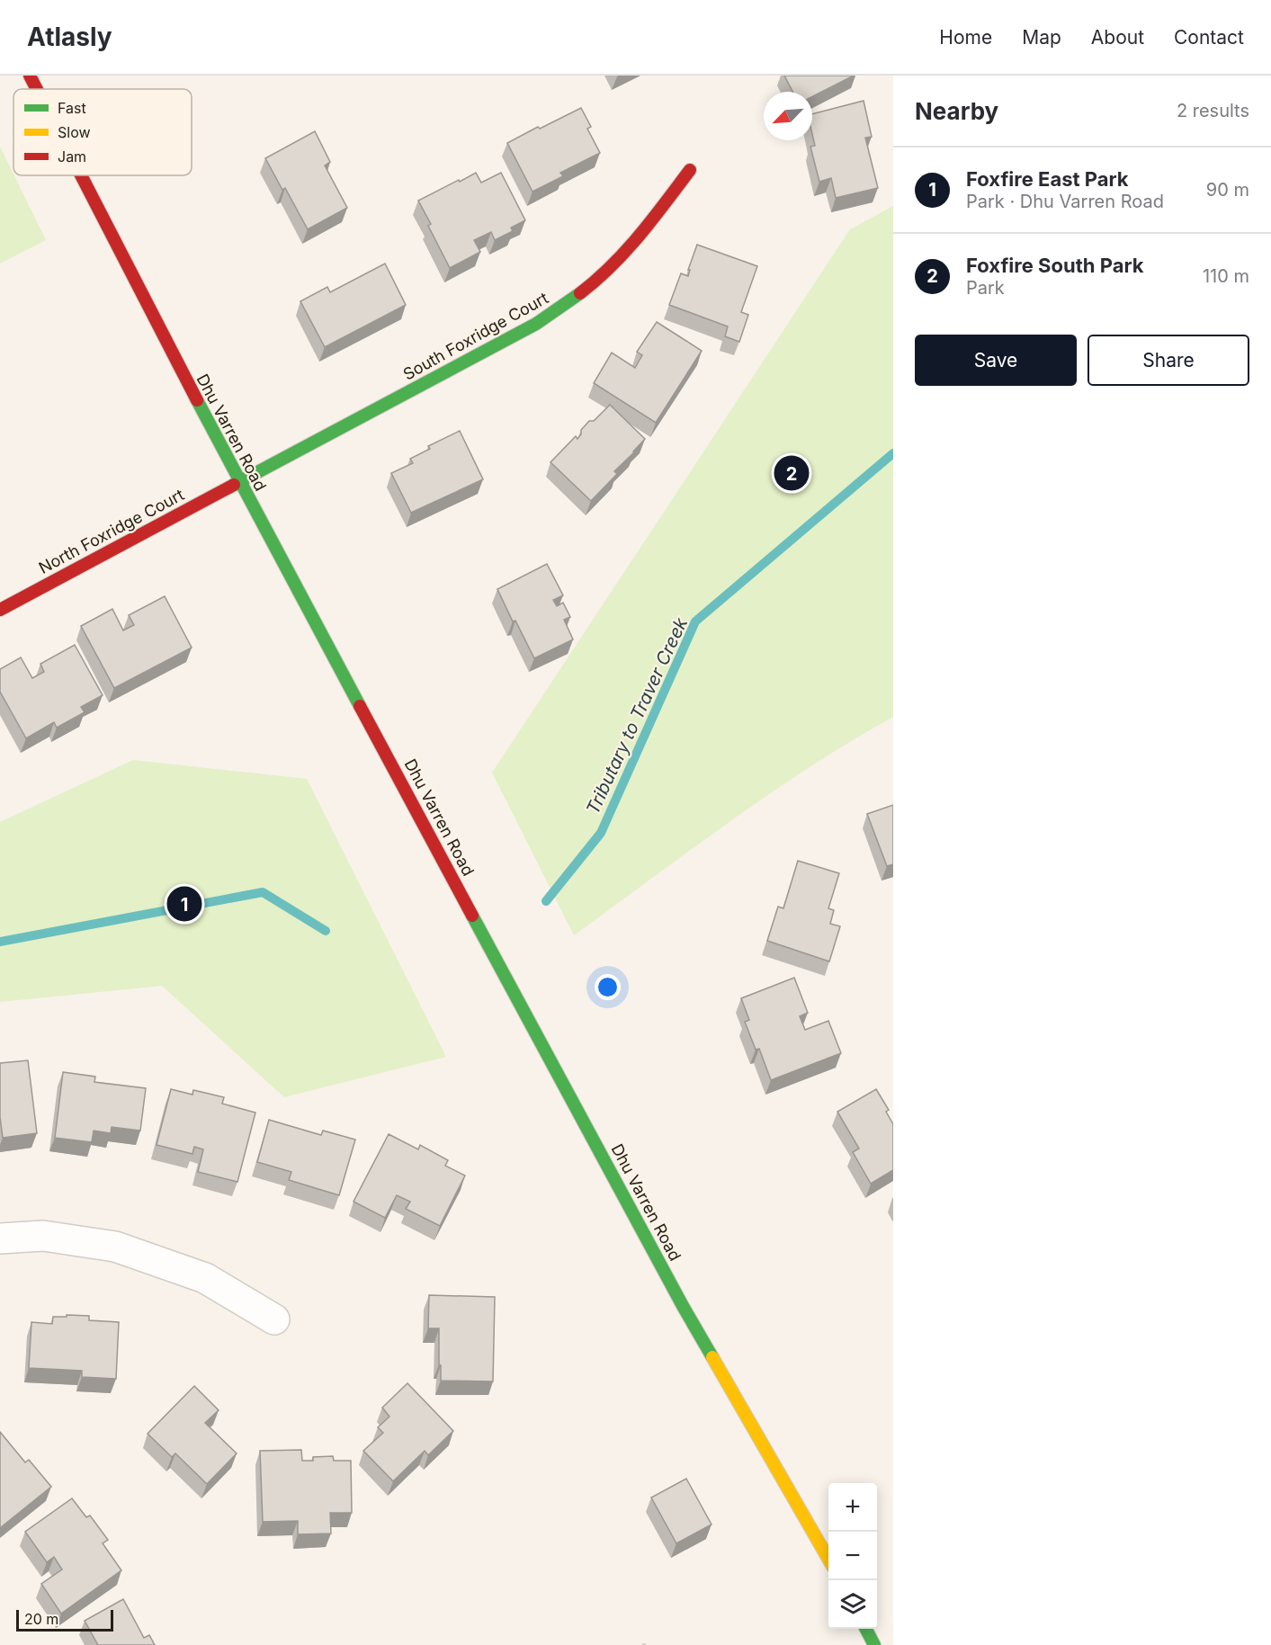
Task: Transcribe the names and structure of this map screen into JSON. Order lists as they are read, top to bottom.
{
  "streets": {
    "main road": ["South Foxridge Court", "Dhu Varren Road", "North Foxridge Court"]
  },
  "crossings": [
    ["South Foxridge Court", "Dhu Varren Road"],
    ["South Foxridge Court", "North Foxridge Court"],
    ["Dhu Varren Road", "North Foxridge Court"]
  ],
  "water": ["Tributary to Traver Creek"],
  "legend": ["Fast", "Slow", "Jam"],
  "scale_bar": "20 m",
  "north": "bottom left",
  "page": {
    "header": "Atlasly",
    "nav": [
      "Home",
      "Map",
      "About",
      "Contact"
    ],
    "heading": ["Nearby", "2 results"],
    "list": [
      {
        "mark": "1",
        "name": "Foxfire East Park",
        "note": "Park · Dhu Varren Road",
        "value": "90 m"
      },
      {
        "mark": "2",
        "name": "Foxfire South Park",
        "note": "Park",
        "value": "110 m"
      }
    ],
    "buttons": ["Save", "Share"],
    "pins": ["2", "1"],
    "map_buttons": ["+", "−"],
    "scale": "20 m"
  }
}
